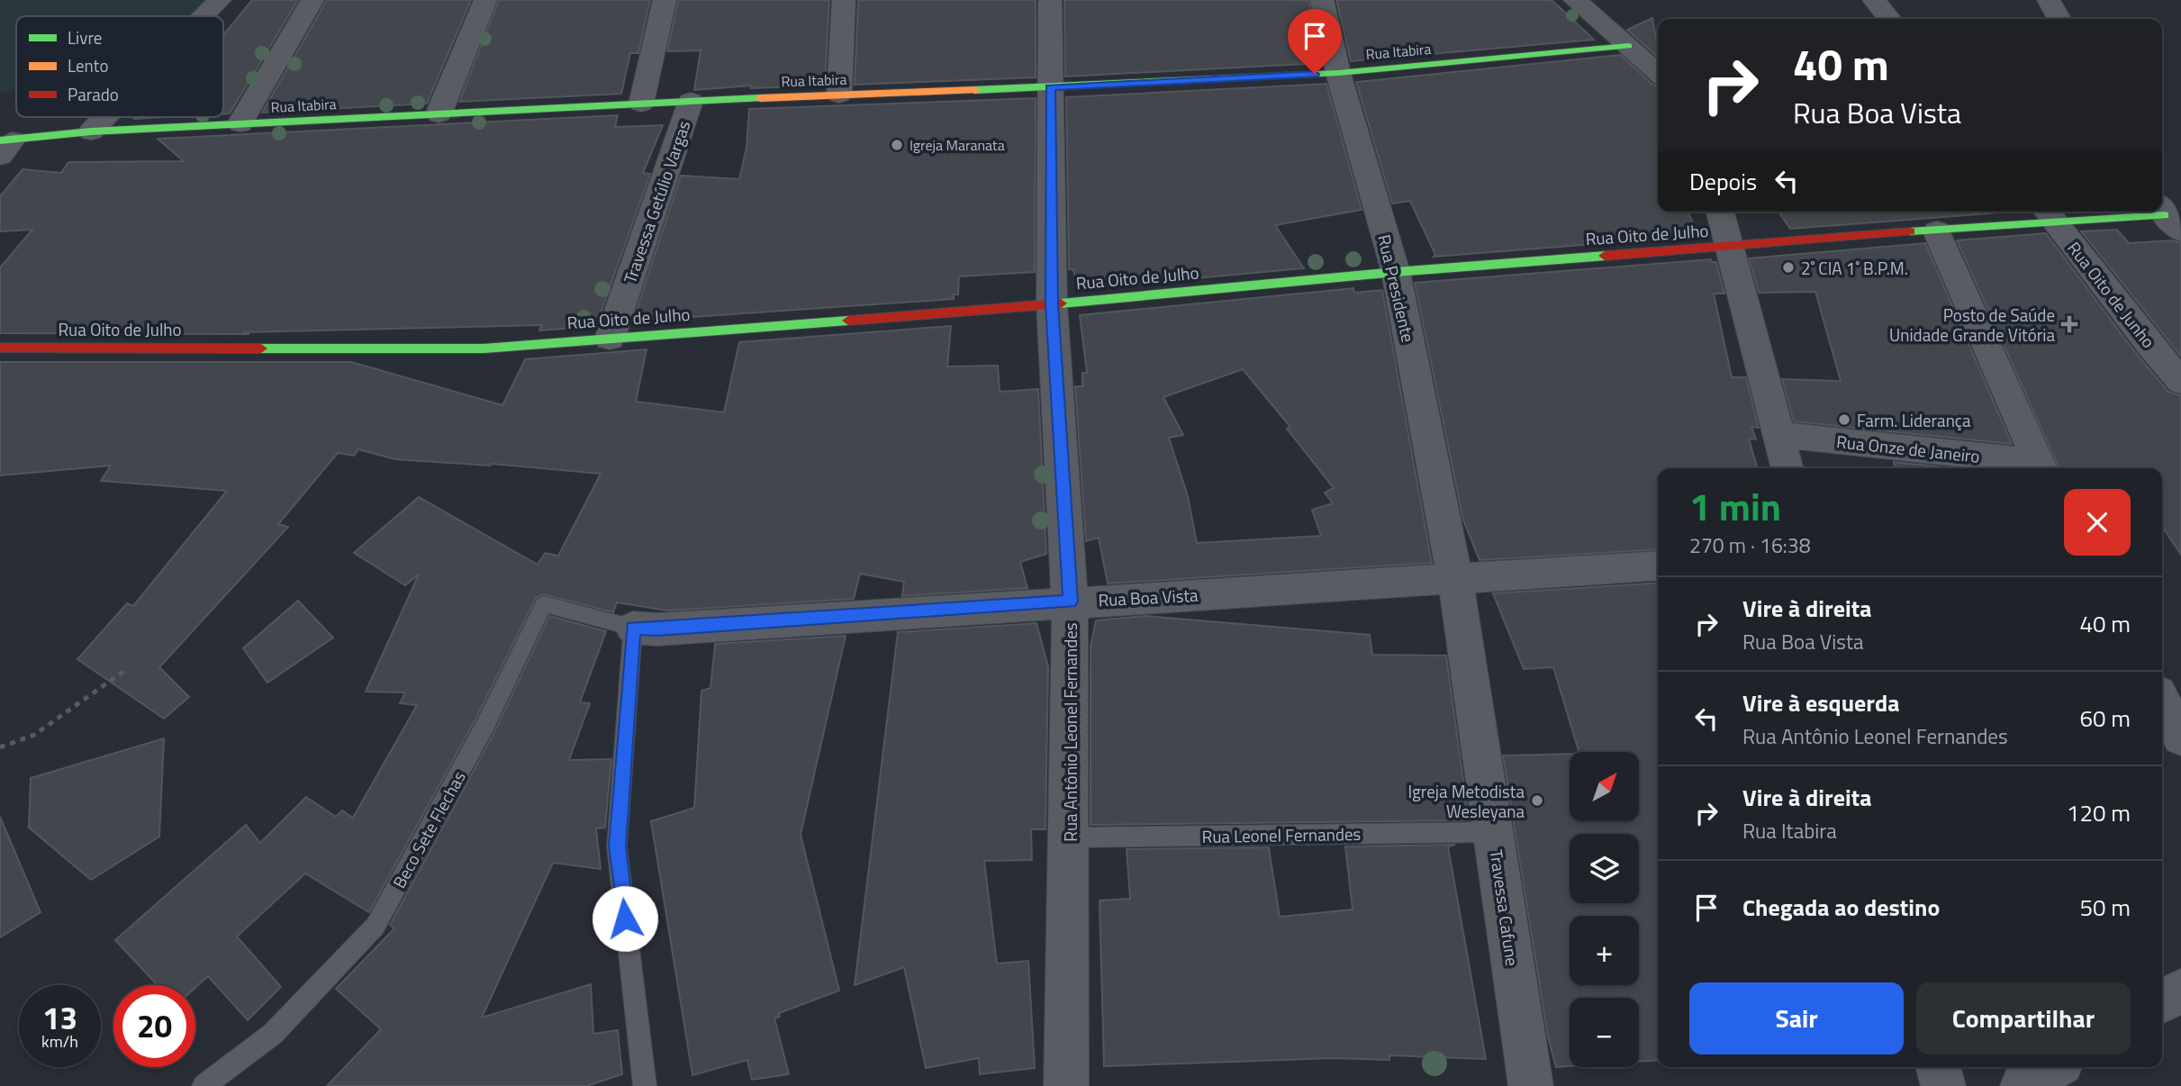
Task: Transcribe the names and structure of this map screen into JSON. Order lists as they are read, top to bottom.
{
  "streets": {
    "street": [
      "Rua Itabira",
      "Travessa Getúlio Vargas",
      "Rua Oito de Julho",
      "Rua Presidente",
      "Rua Oito de Junho",
      "Rua Onze de Janeiro",
      "Rua Boa Vista",
      "Rua Antônio Leonel Fernandes",
      "Travessa Cafune"
    ],
    "lane": ["Beco Sete Flechas", "Rua Leonel Fernandes"]
  },
  "crossings": [
    ["Rua Itabira", "Travessa Getúlio Vargas"],
    ["Rua Itabira", "Rua Presidente"],
    ["Rua Itabira", "Rua Antônio Leonel Fernandes"],
    ["Travessa Getúlio Vargas", "Rua Oito de Julho"],
    ["Rua Oito de Julho", "Rua Presidente"],
    ["Rua Oito de Julho", "Rua Oito de Junho"],
    ["Rua Oito de Julho", "Rua Antônio Leonel Fernandes"],
    ["Rua Presidente", "Rua Boa Vista"],
    ["Rua Presidente", "Travessa Cafune"],
    ["Rua Boa Vista", "Rua Antônio Leonel Fernandes"],
    ["Rua Boa Vista", "Beco Sete Flechas"],
    ["Rua Boa Vista", "Travessa Cafune"],
    ["Rua Antônio Leonel Fernandes", "Rua Leonel Fernandes"],
    ["Rua Leonel Fernandes", "Travessa Cafune"]
  ],
  "places": {
    "other": [
      "Igreja Maranata",
      "2˚ CIA 1˚ B.P.M.",
      "Farm. Liderança",
      "Igreja Metodista Wesleyana"
    ],
    "health": ["Posto de Saúde Unidade Grande Vitória"]
  },
  "legend": ["Livre", "Lento", "Parado"],
  "north": "top right",
  "page": {
    "turn": ["40 m", "Rua Boa Vista"],
    "then": "Depois",
    "heading": ["1 min", "270 m · 16:38"],
    "list": [
      {
        "name": "Vire à direita",
        "note": "Rua Boa Vista",
        "value": "40 m"
      },
      {
        "name": "Vire à esquerda",
        "note": "Rua Antônio Leonel Fernandes",
        "value": "60 m"
      },
      {
        "name": "Vire à direita",
        "note": "Rua Itabira",
        "value": "120 m"
      },
      {
        "name": "Chegada ao destino",
        "value": "50 m"
      }
    ],
    "map_buttons": ["+", "−"],
    "buttons": ["Sair", "Compartilhar"],
    "speed": "13 km/h",
    "limit": "20"
  }
}
